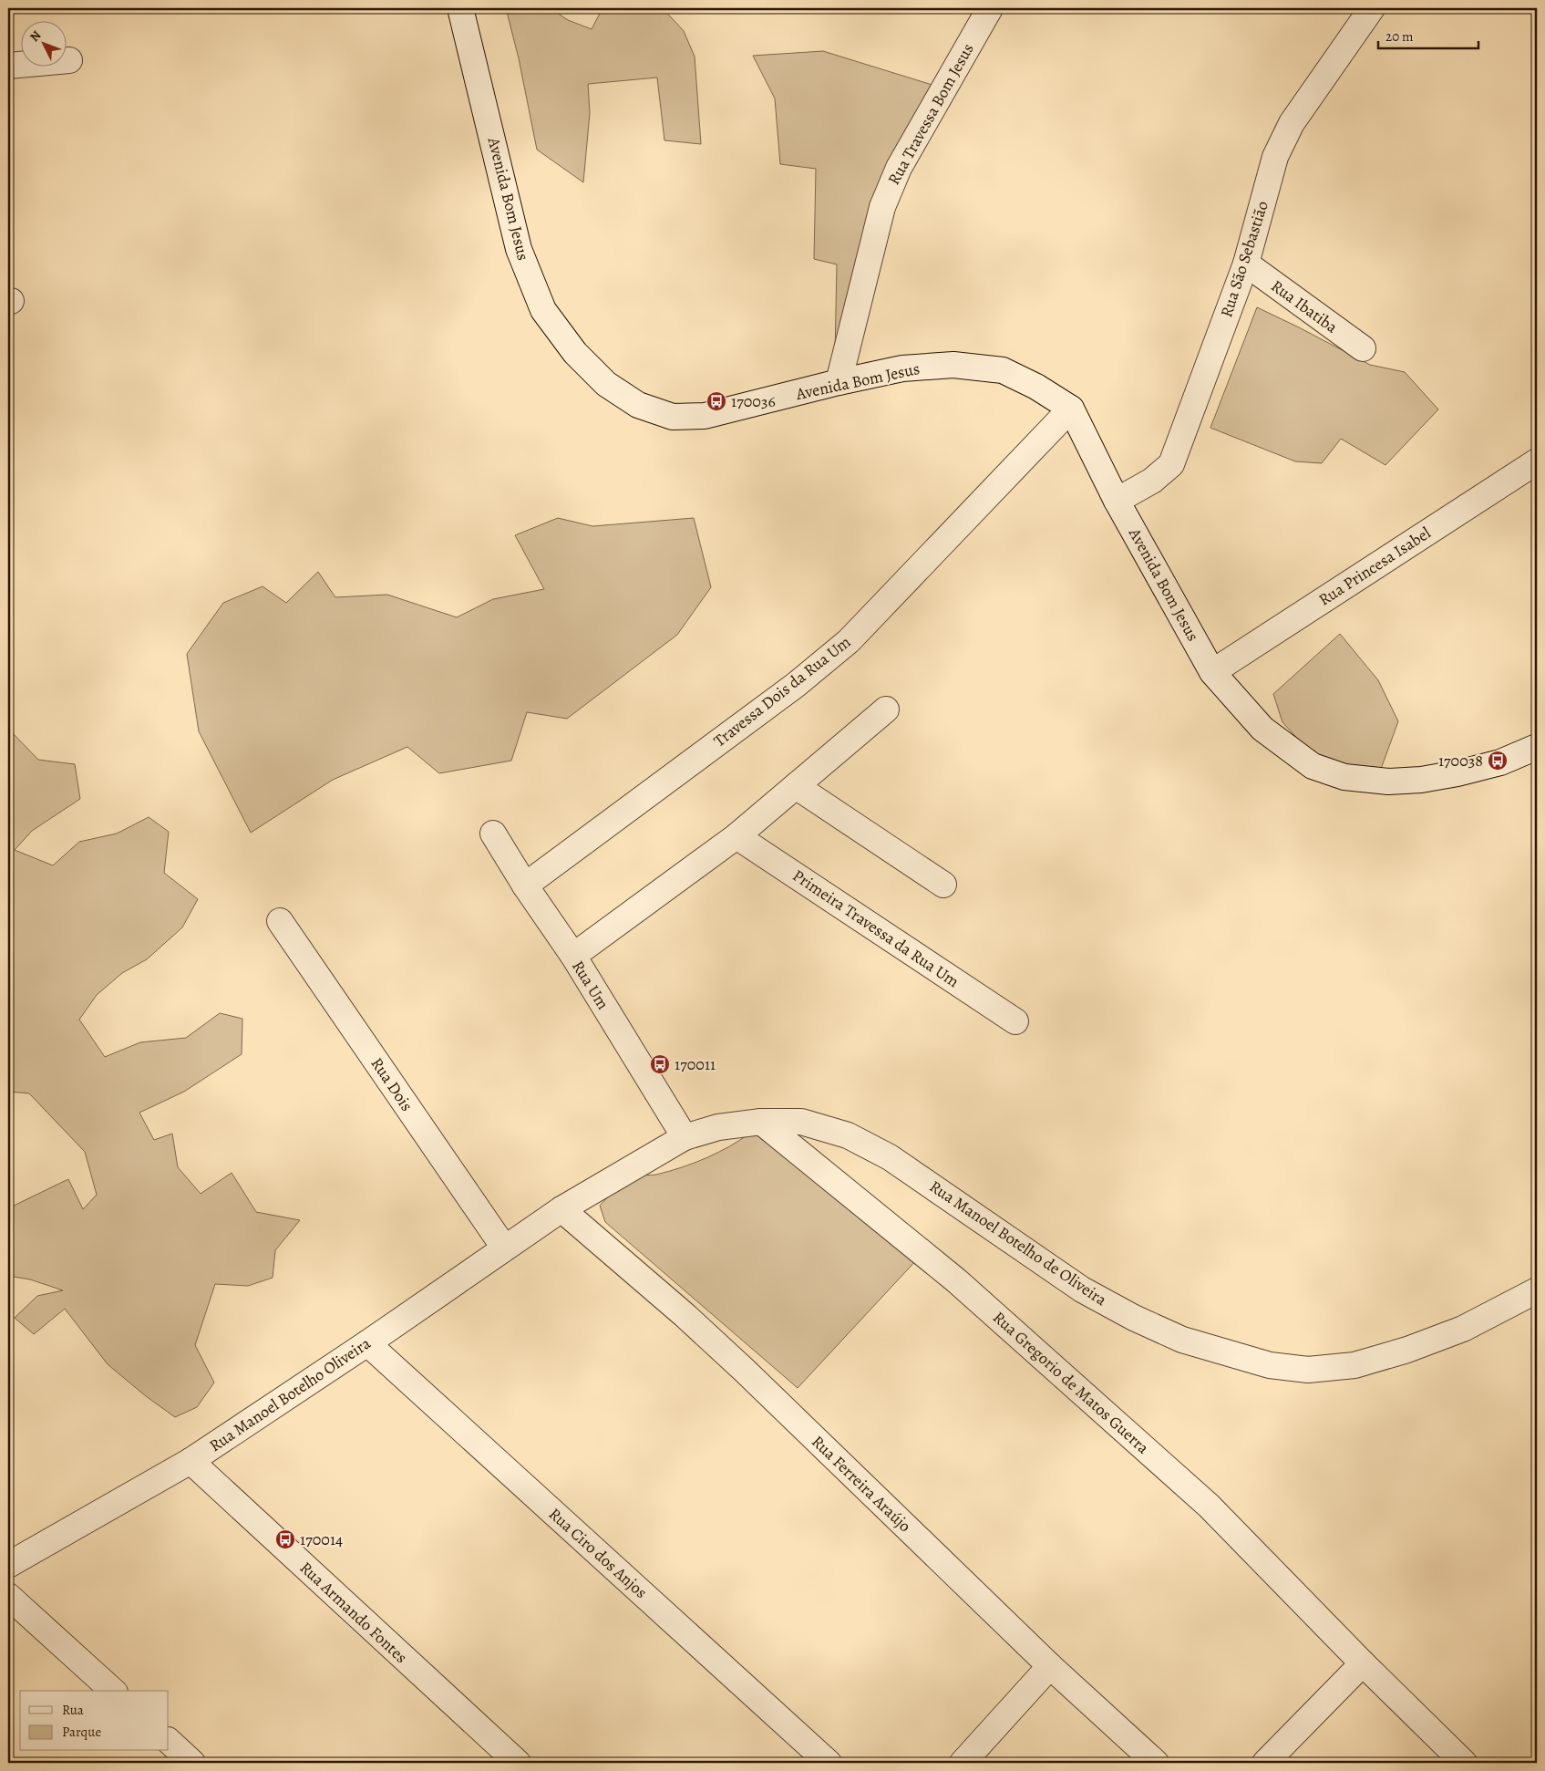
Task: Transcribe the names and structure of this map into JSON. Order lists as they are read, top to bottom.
{
  "streets": {
    "street": [
      "Rua Travessa Bom Jesus",
      "Avenida Bom Jesus",
      "Rua São Sebastião",
      "Rua Ibatiba",
      "Rua Princesa Isabel",
      "Travessa Dois da Rua Um",
      "Primeira Travessa da Rua Um",
      "Rua Um",
      "Rua Dois",
      "Rua Manoel Botelho de Oliveira",
      "Rua Gregorio de Matos Guerra",
      "Rua Manoel Botelho Oliveira",
      "Rua Ferreira Araújo",
      "Rua Ciro dos Anjos",
      "Rua Armando Fontes"
    ]
  },
  "crossings": [
    ["Rua Travessa Bom Jesus", "Avenida Bom Jesus"],
    ["Avenida Bom Jesus", "Rua São Sebastião"],
    ["Avenida Bom Jesus", "Rua Princesa Isabel"],
    ["Avenida Bom Jesus", "Travessa Dois da Rua Um"],
    ["Rua São Sebastião", "Rua Ibatiba"],
    ["Travessa Dois da Rua Um", "Rua Um"],
    ["Rua Um", "Rua Manoel Botelho de Oliveira"],
    ["Rua Dois", "Rua Manoel Botelho Oliveira"],
    ["Rua Manoel Botelho de Oliveira", "Rua Gregorio de Matos Guerra"],
    ["Rua Manoel Botelho de Oliveira", "Rua Manoel Botelho Oliveira"],
    ["Rua Manoel Botelho de Oliveira", "Rua Ferreira Araújo"],
    ["Rua Manoel Botelho Oliveira", "Rua Ferreira Araújo"],
    ["Rua Manoel Botelho Oliveira", "Rua Ciro dos Anjos"],
    ["Rua Manoel Botelho Oliveira", "Rua Armando Fontes"]
  ],
  "places": {
    "bus stop": [
      "170036",
      "170038",
      "170011",
      "170014"
    ]
  },
  "legend": ["Rua", "Parque"],
  "scale_bar": "20 m",
  "north": "top left"
}
